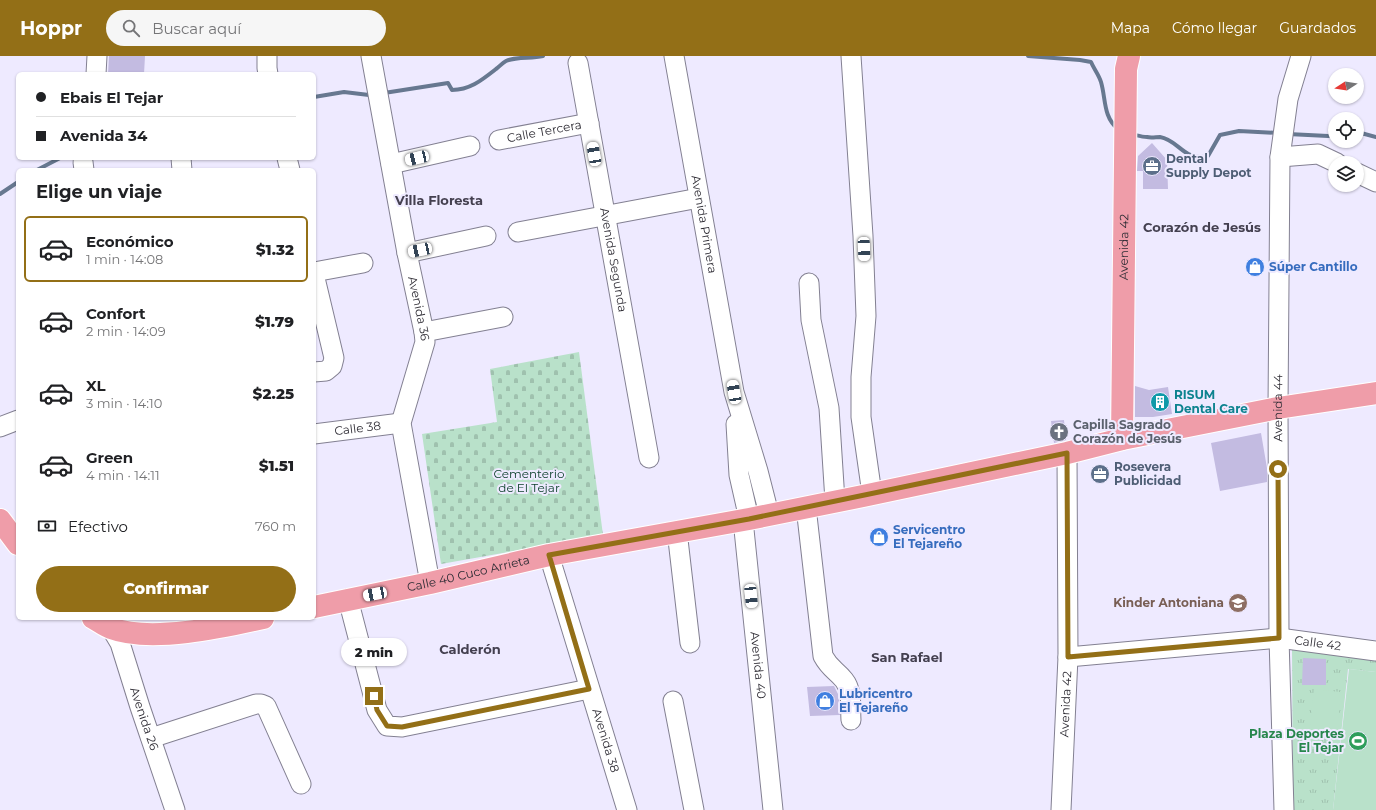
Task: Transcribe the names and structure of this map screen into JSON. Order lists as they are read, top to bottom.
{
  "streets": {
    "main road": ["Avenida 42", "Calle 40 Cuco Arrieta"],
    "street": [
      "Calle Tercera",
      "Avenida Primera",
      "Avenida Segunda",
      "Avenida 36",
      "Avenida 44",
      "Calle 38",
      "Calle 42",
      "Avenida 40",
      "Avenida 26",
      "Avenida 38"
    ]
  },
  "crossings": [
    ["Calle Tercera", "Avenida Segunda"],
    ["Avenida Primera", "Calle 40 Cuco Arrieta"],
    ["Avenida Primera", "Avenida 40"],
    ["Avenida 42", "Calle 40 Cuco Arrieta"],
    ["Avenida 42", "Calle 42"],
    ["Avenida 36", "Calle 38"],
    ["Avenida 36", "Calle 40 Cuco Arrieta"],
    ["Avenida 44", "Calle 40 Cuco Arrieta"],
    ["Avenida 44", "Calle 42"],
    ["Calle 40 Cuco Arrieta", "Avenida 40"],
    ["Calle 40 Cuco Arrieta", "Avenida 38"]
  ],
  "districts": [
    "Villa Floresta",
    "Corazón de Jesús",
    "Calderón",
    "San Rafael"
  ],
  "parks": ["Cementerio de El Tejar"],
  "places": {
    "office": ["Dental Supply Depot", "Rosevera Publicidad"],
    "shop": ["Súper Cantillo", "Servicentro El Tejareño", "Lubricentro El Tejareño"],
    "building": ["RISUM Dental Care"],
    "church": ["Capilla Sagrado Corazón de Jesús"],
    "school or university": ["Kinder Antoniana"],
    "sports": ["Plaza Deportes El Tejar"]
  },
  "north": "left",
  "page": {
    "header": "Hoppr",
    "search": "Buscar aquí",
    "nav": ["Mapa", "Cómo llegar", "Guardados"],
    "banner": ["Ebais El Tejar", "Avenida 34"],
    "heading": "Elige un viaje",
    "list": [
      {
        "name": "Económico",
        "note": "1 min · 14:08",
        "value": "$1.32"
      },
      {
        "name": "Confort",
        "note": "2 min · 14:09",
        "value": "$1.79"
      },
      {
        "name": "XL",
        "note": "3 min · 14:10",
        "value": "$2.25"
      },
      {
        "name": "Green",
        "note": "4 min · 14:11",
        "value": "$1.51"
      }
    ],
    "pay": ["Efectivo", "760 m"],
    "buttons": "Confirmar",
    "bubble": "2 min"
  }
}
